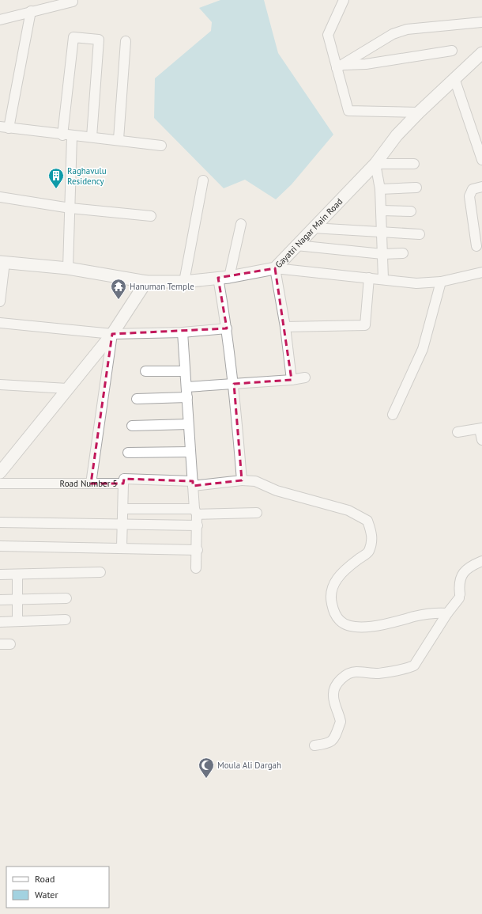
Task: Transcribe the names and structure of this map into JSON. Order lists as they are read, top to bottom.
{
  "streets": {
    "street": ["Gayatri Nagar Main Road", "Road Number 5"]
  },
  "places": {
    "building": ["Raghavulu Residency"],
    "temple": ["Hanuman Temple"],
    "mosque": ["Moula Ali Dargah"]
  },
  "legend": ["Road", "Water"]
}
